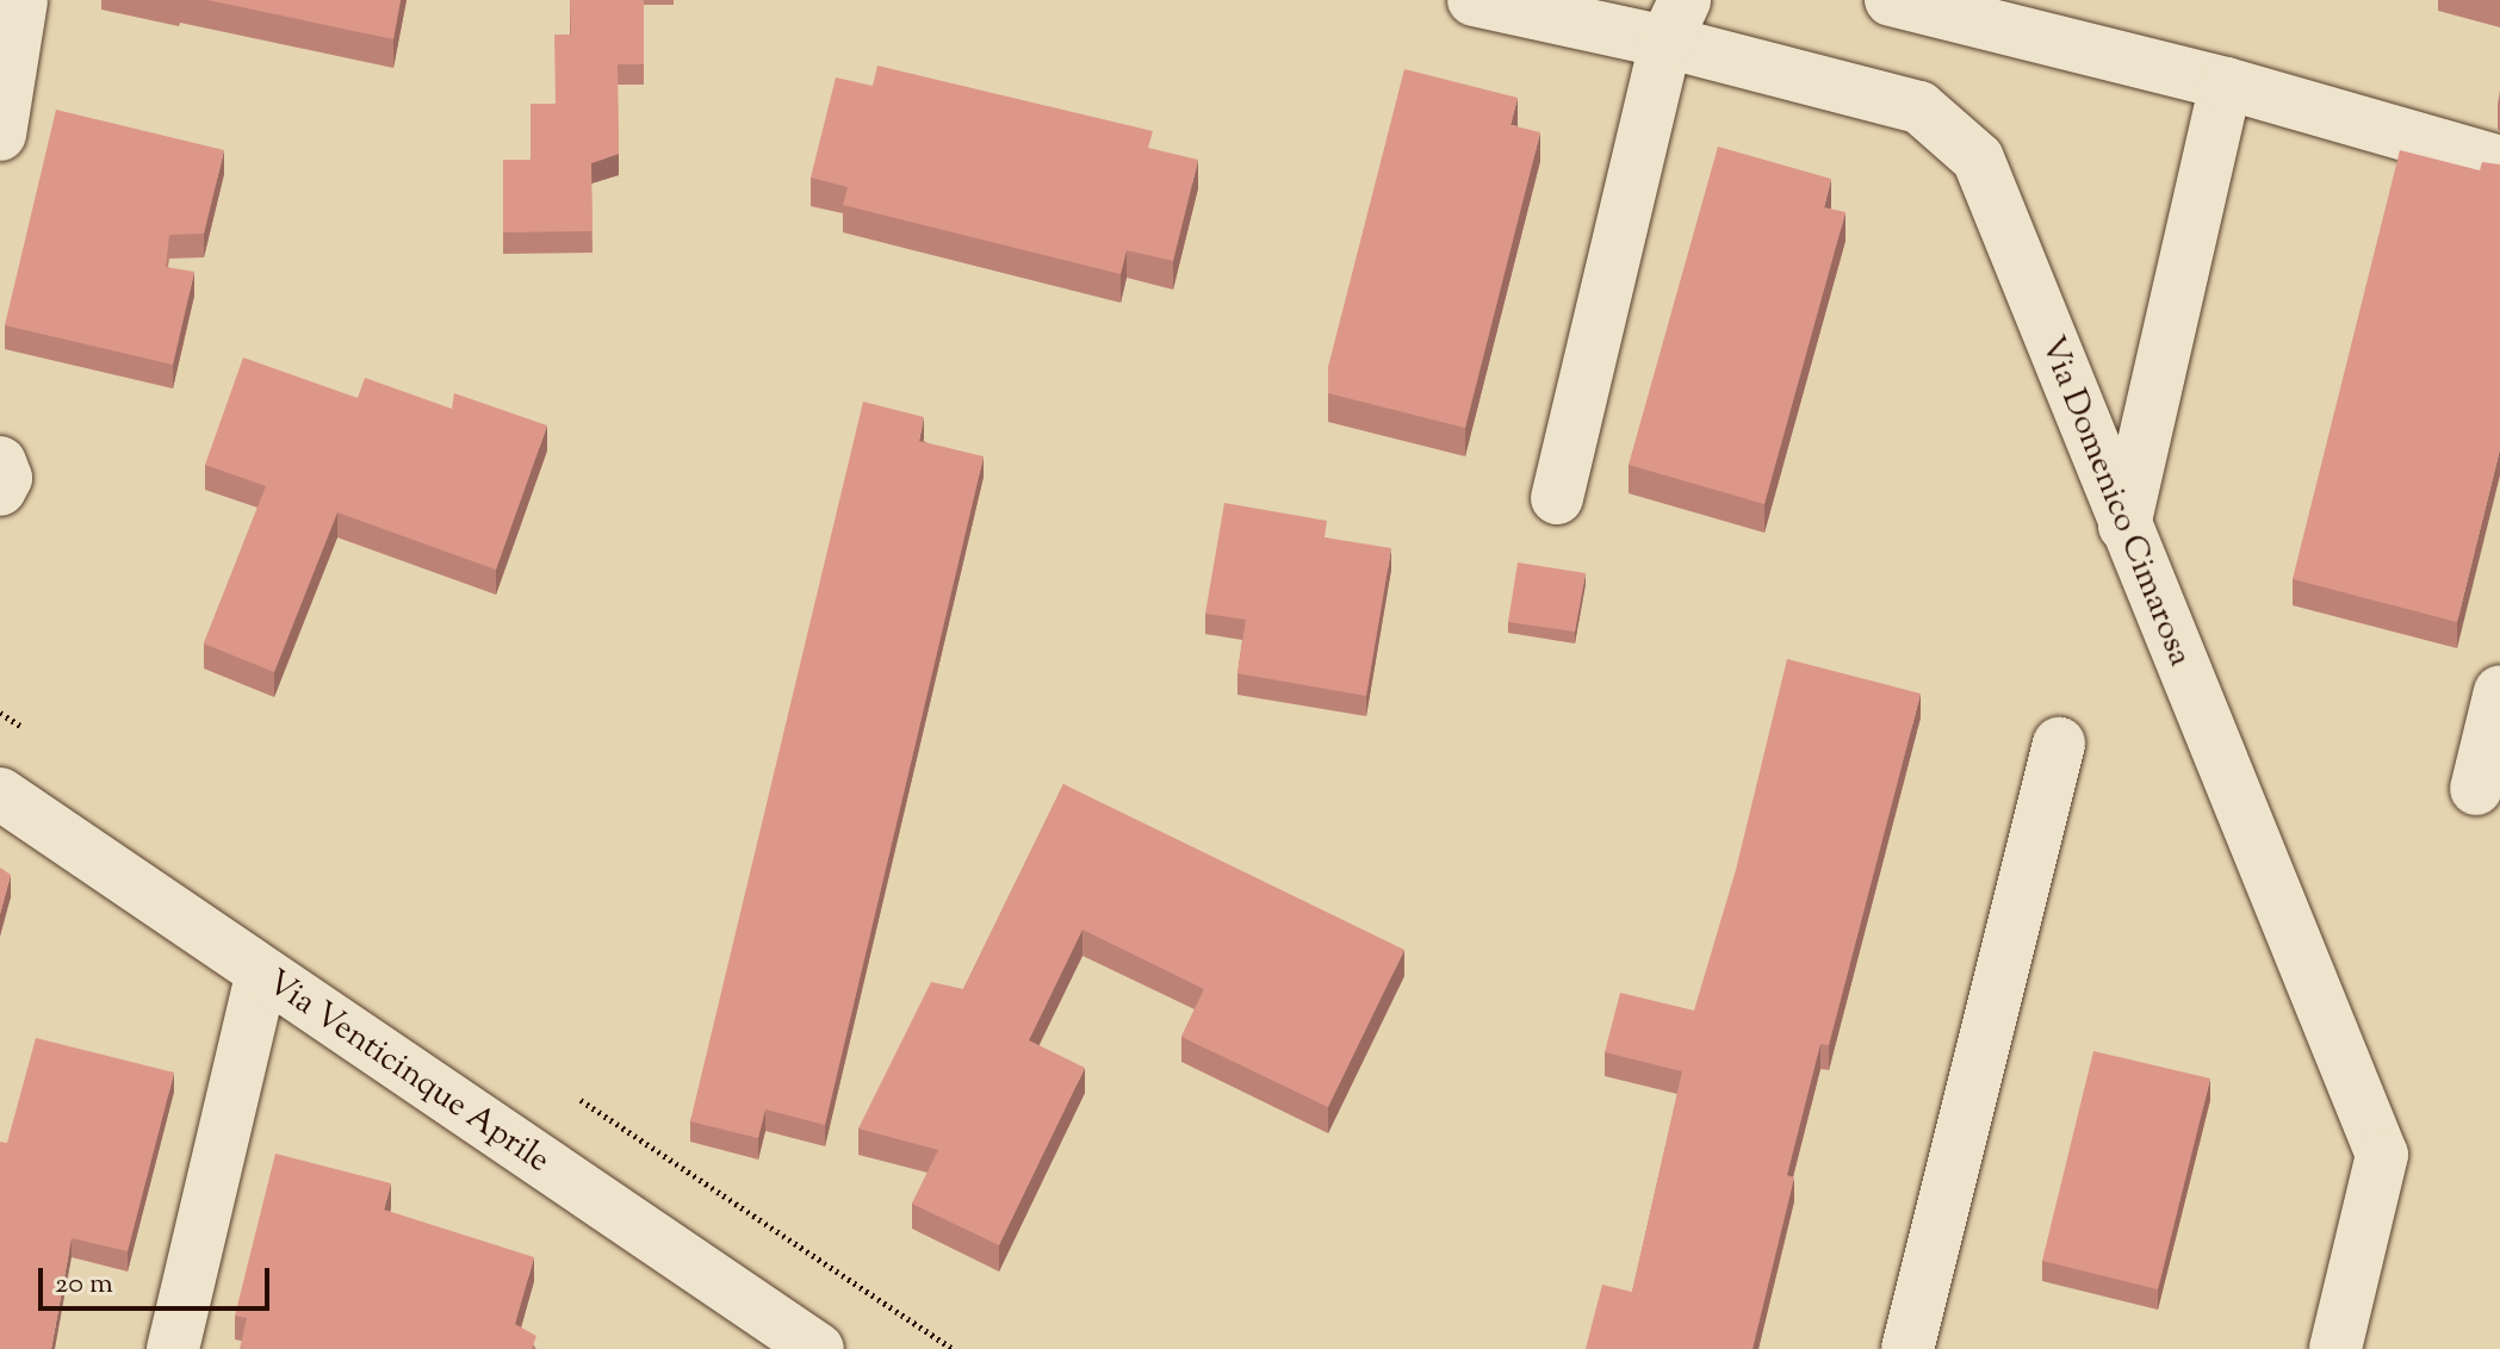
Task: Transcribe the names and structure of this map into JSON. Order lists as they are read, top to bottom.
{
  "streets": {
    "street": ["Via Domenico Cimarosa", "Via Venticinque Aprile"]
  },
  "scale_bar": "20 m"
}
